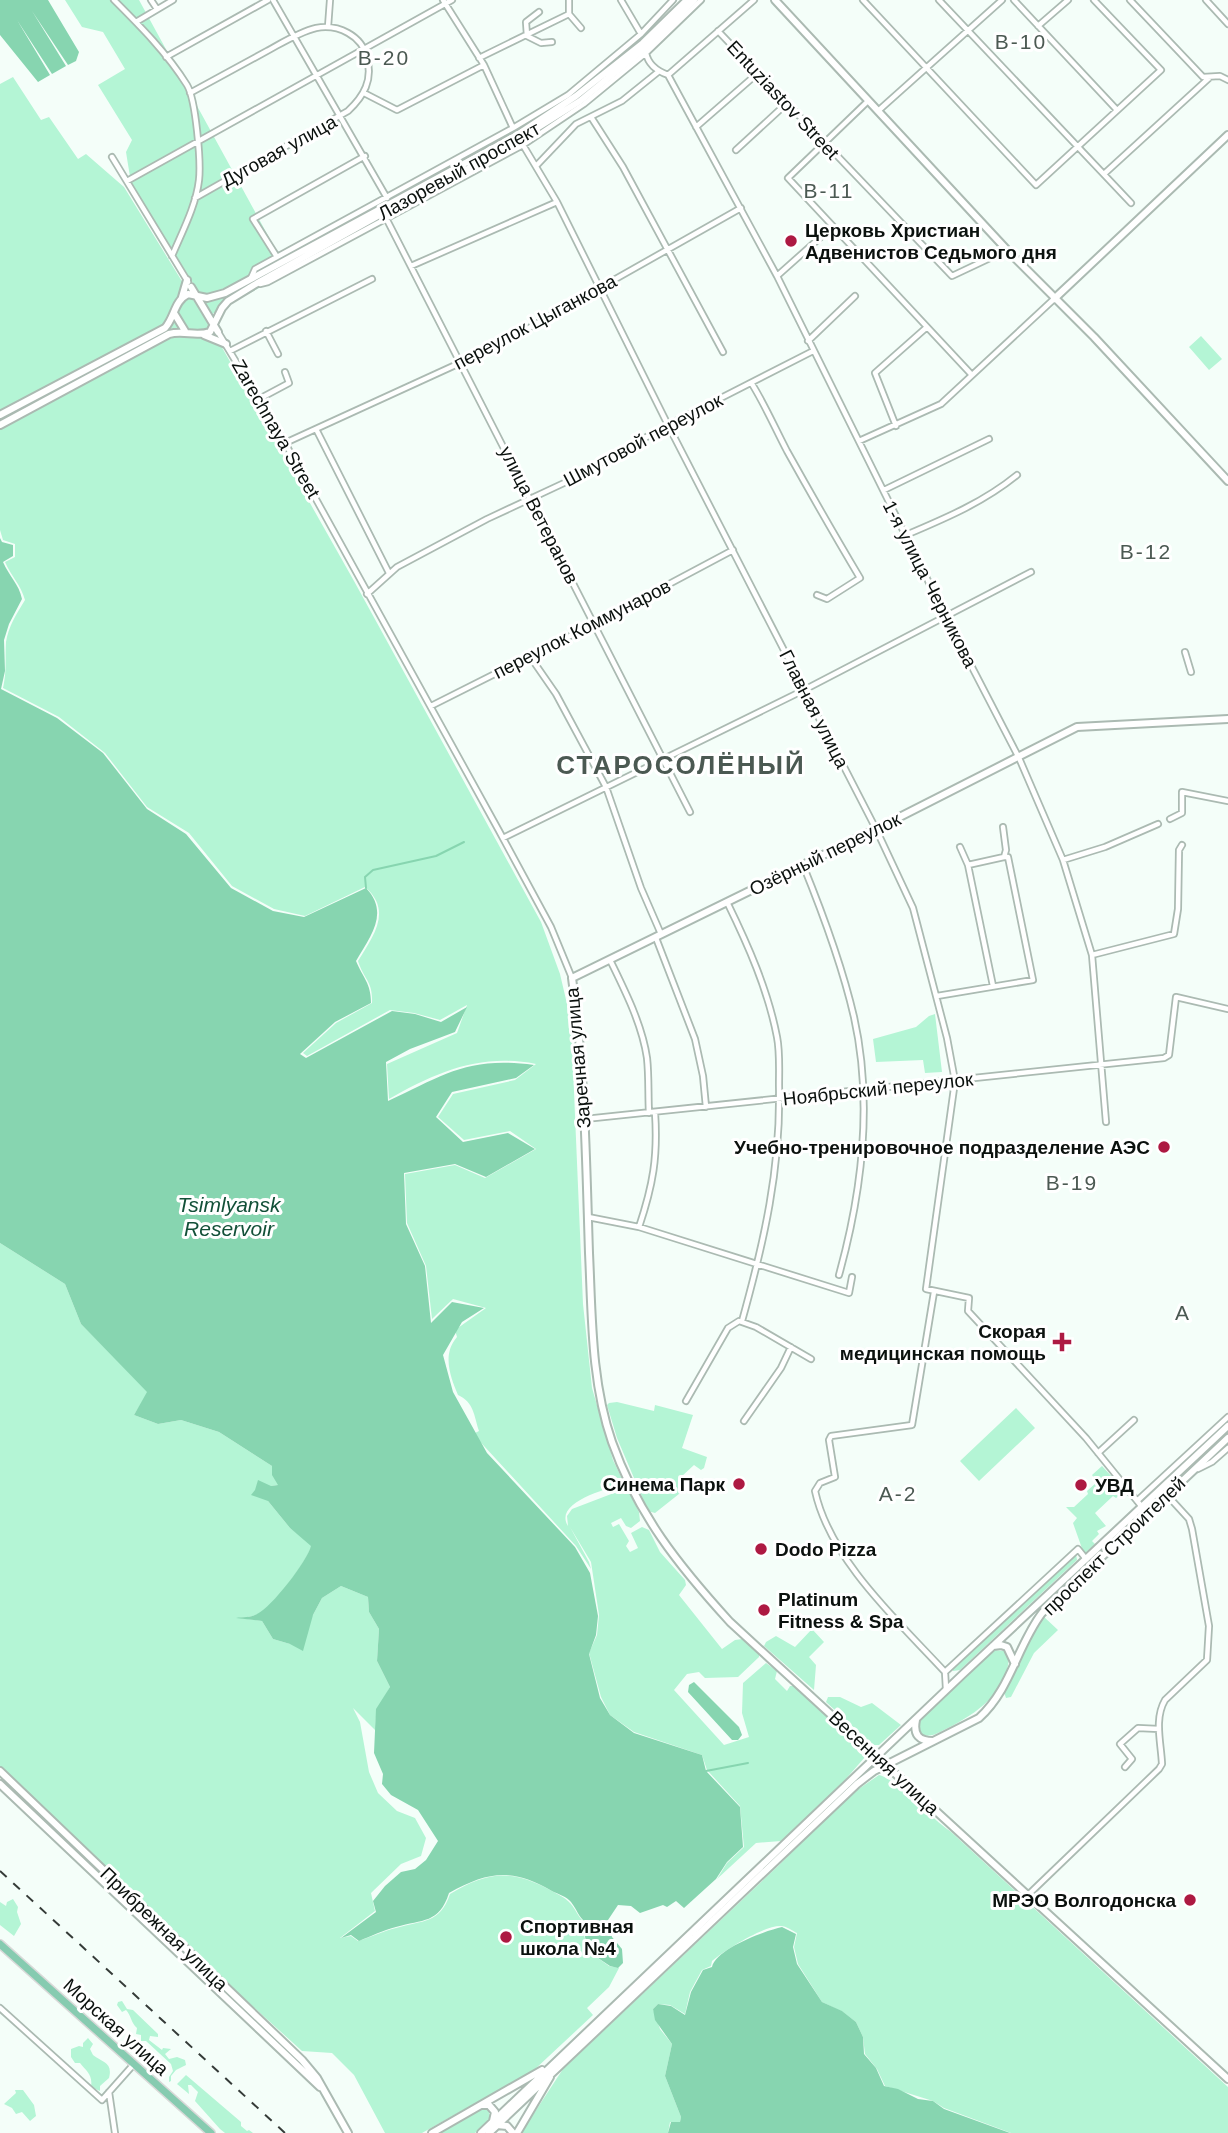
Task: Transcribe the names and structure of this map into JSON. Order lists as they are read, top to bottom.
{
  "streets": {
    "main road": ["Морская улица"],
    "street": [
      "Entuziastov Street",
      "Дуговая улица",
      "Лазоревый проспект",
      "переулок Цыганкова",
      "Zarechnaya Street",
      "Шмутовой переулок",
      "улица Ветеранов",
      "1-я улица Черникова",
      "переулок Коммунаров",
      "Главная улица",
      "Озёрный переулок",
      "Заречная улица",
      "Ноябрьский переулок",
      "проспект Строителей",
      "Весенняя улица",
      "Прибрежная улица"
    ]
  },
  "crossings": [
    ["Лазоревый проспект", "Zarechnaya Street"],
    ["переулок Цыганкова", "Zarechnaya Street"],
    ["переулок Цыганкова", "улица Ветеранов"],
    ["переулок Цыганкова", "1-я улица Черникова"],
    ["переулок Цыганкова", "Главная улица"],
    ["Zarechnaya Street", "Шмутовой переулок"],
    ["Zarechnaya Street", "переулок Коммунаров"],
    ["Zarechnaya Street", "Заречная улица"],
    ["Шмутовой переулок", "улица Ветеранов"],
    ["Шмутовой переулок", "1-я улица Черникова"],
    ["Шмутовой переулок", "Главная улица"],
    ["улица Ветеранов", "переулок Коммунаров"],
    ["1-я улица Черникова", "Озёрный переулок"],
    ["1-я улица Черникова", "Ноябрьский переулок"],
    ["переулок Коммунаров", "Главная улица"],
    ["переулок Коммунаров", "Заречная улица"],
    ["Главная улица", "Озёрный переулок"],
    ["Главная улица", "Ноябрьский переулок"],
    ["Озёрный переулок", "Заречная улица"],
    ["Заречная улица", "Ноябрьский переулок"],
    ["Заречная улица", "Весенняя улица"],
    ["проспект Строителей", "Весенняя улица"]
  ],
  "districts": [
    "В-10",
    "В-20",
    "В-11",
    "В-12",
    "СТАРОCОЛЁНЫЙ",
    "В-19",
    "А",
    "А-2"
  ],
  "water": ["Tsimlyansk Reservoir"],
  "places": {
    "other": [
      "Церковь Христиан Адвенистов Седьмого дня",
      "Учебно-тренировочное подразделение АЭС",
      "Синема Парк",
      "УВД",
      "Dodo Pizza",
      "Platinum Fitness & Spa",
      "МРЭО Волгодонска",
      "Спортивная школа №4"
    ],
    "health": ["Скорая медицинская помощь"]
  }
}
